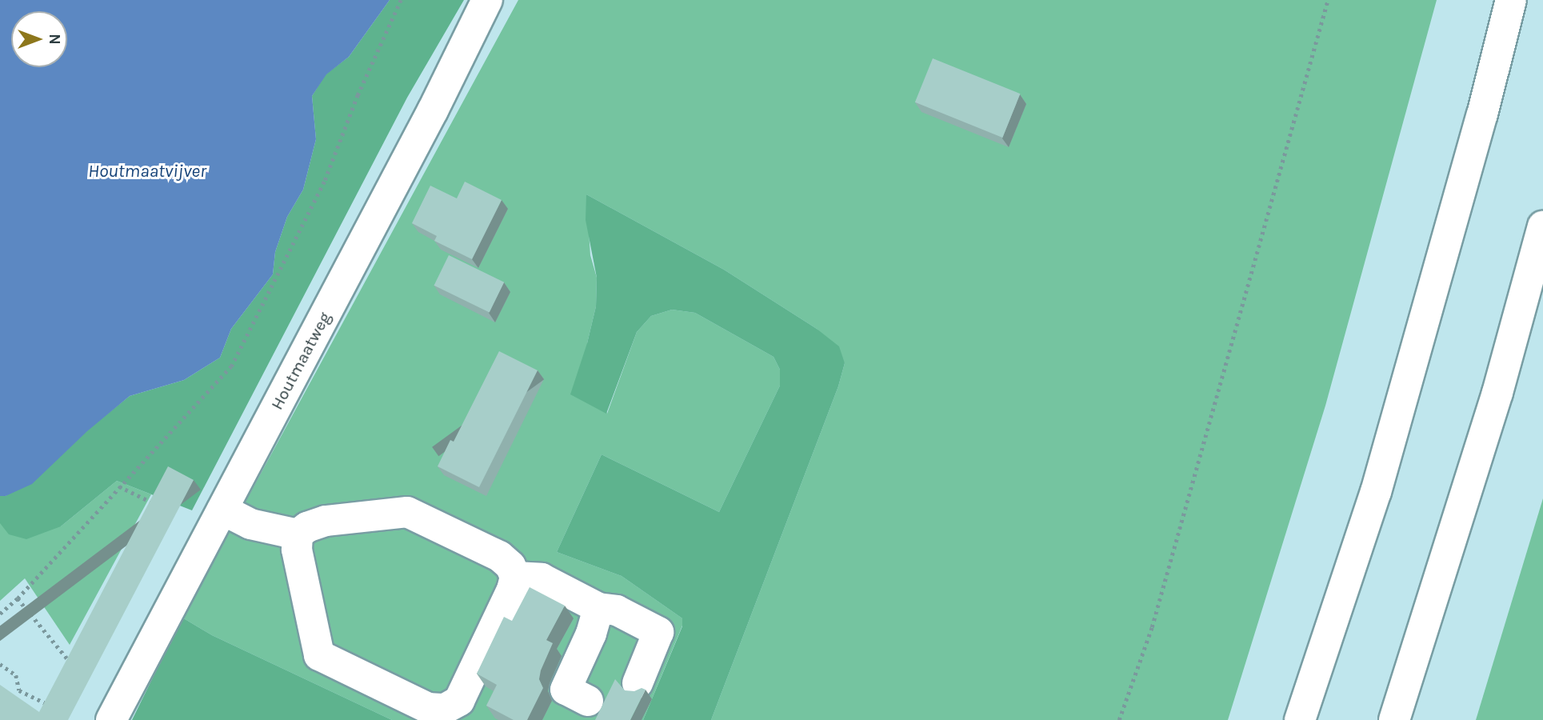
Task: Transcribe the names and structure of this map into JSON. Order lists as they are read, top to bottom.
{
  "streets": {
    "main road": ["Houtmaatweg"]
  },
  "water": ["Houtmaatvijver"],
  "north": "right"
}
